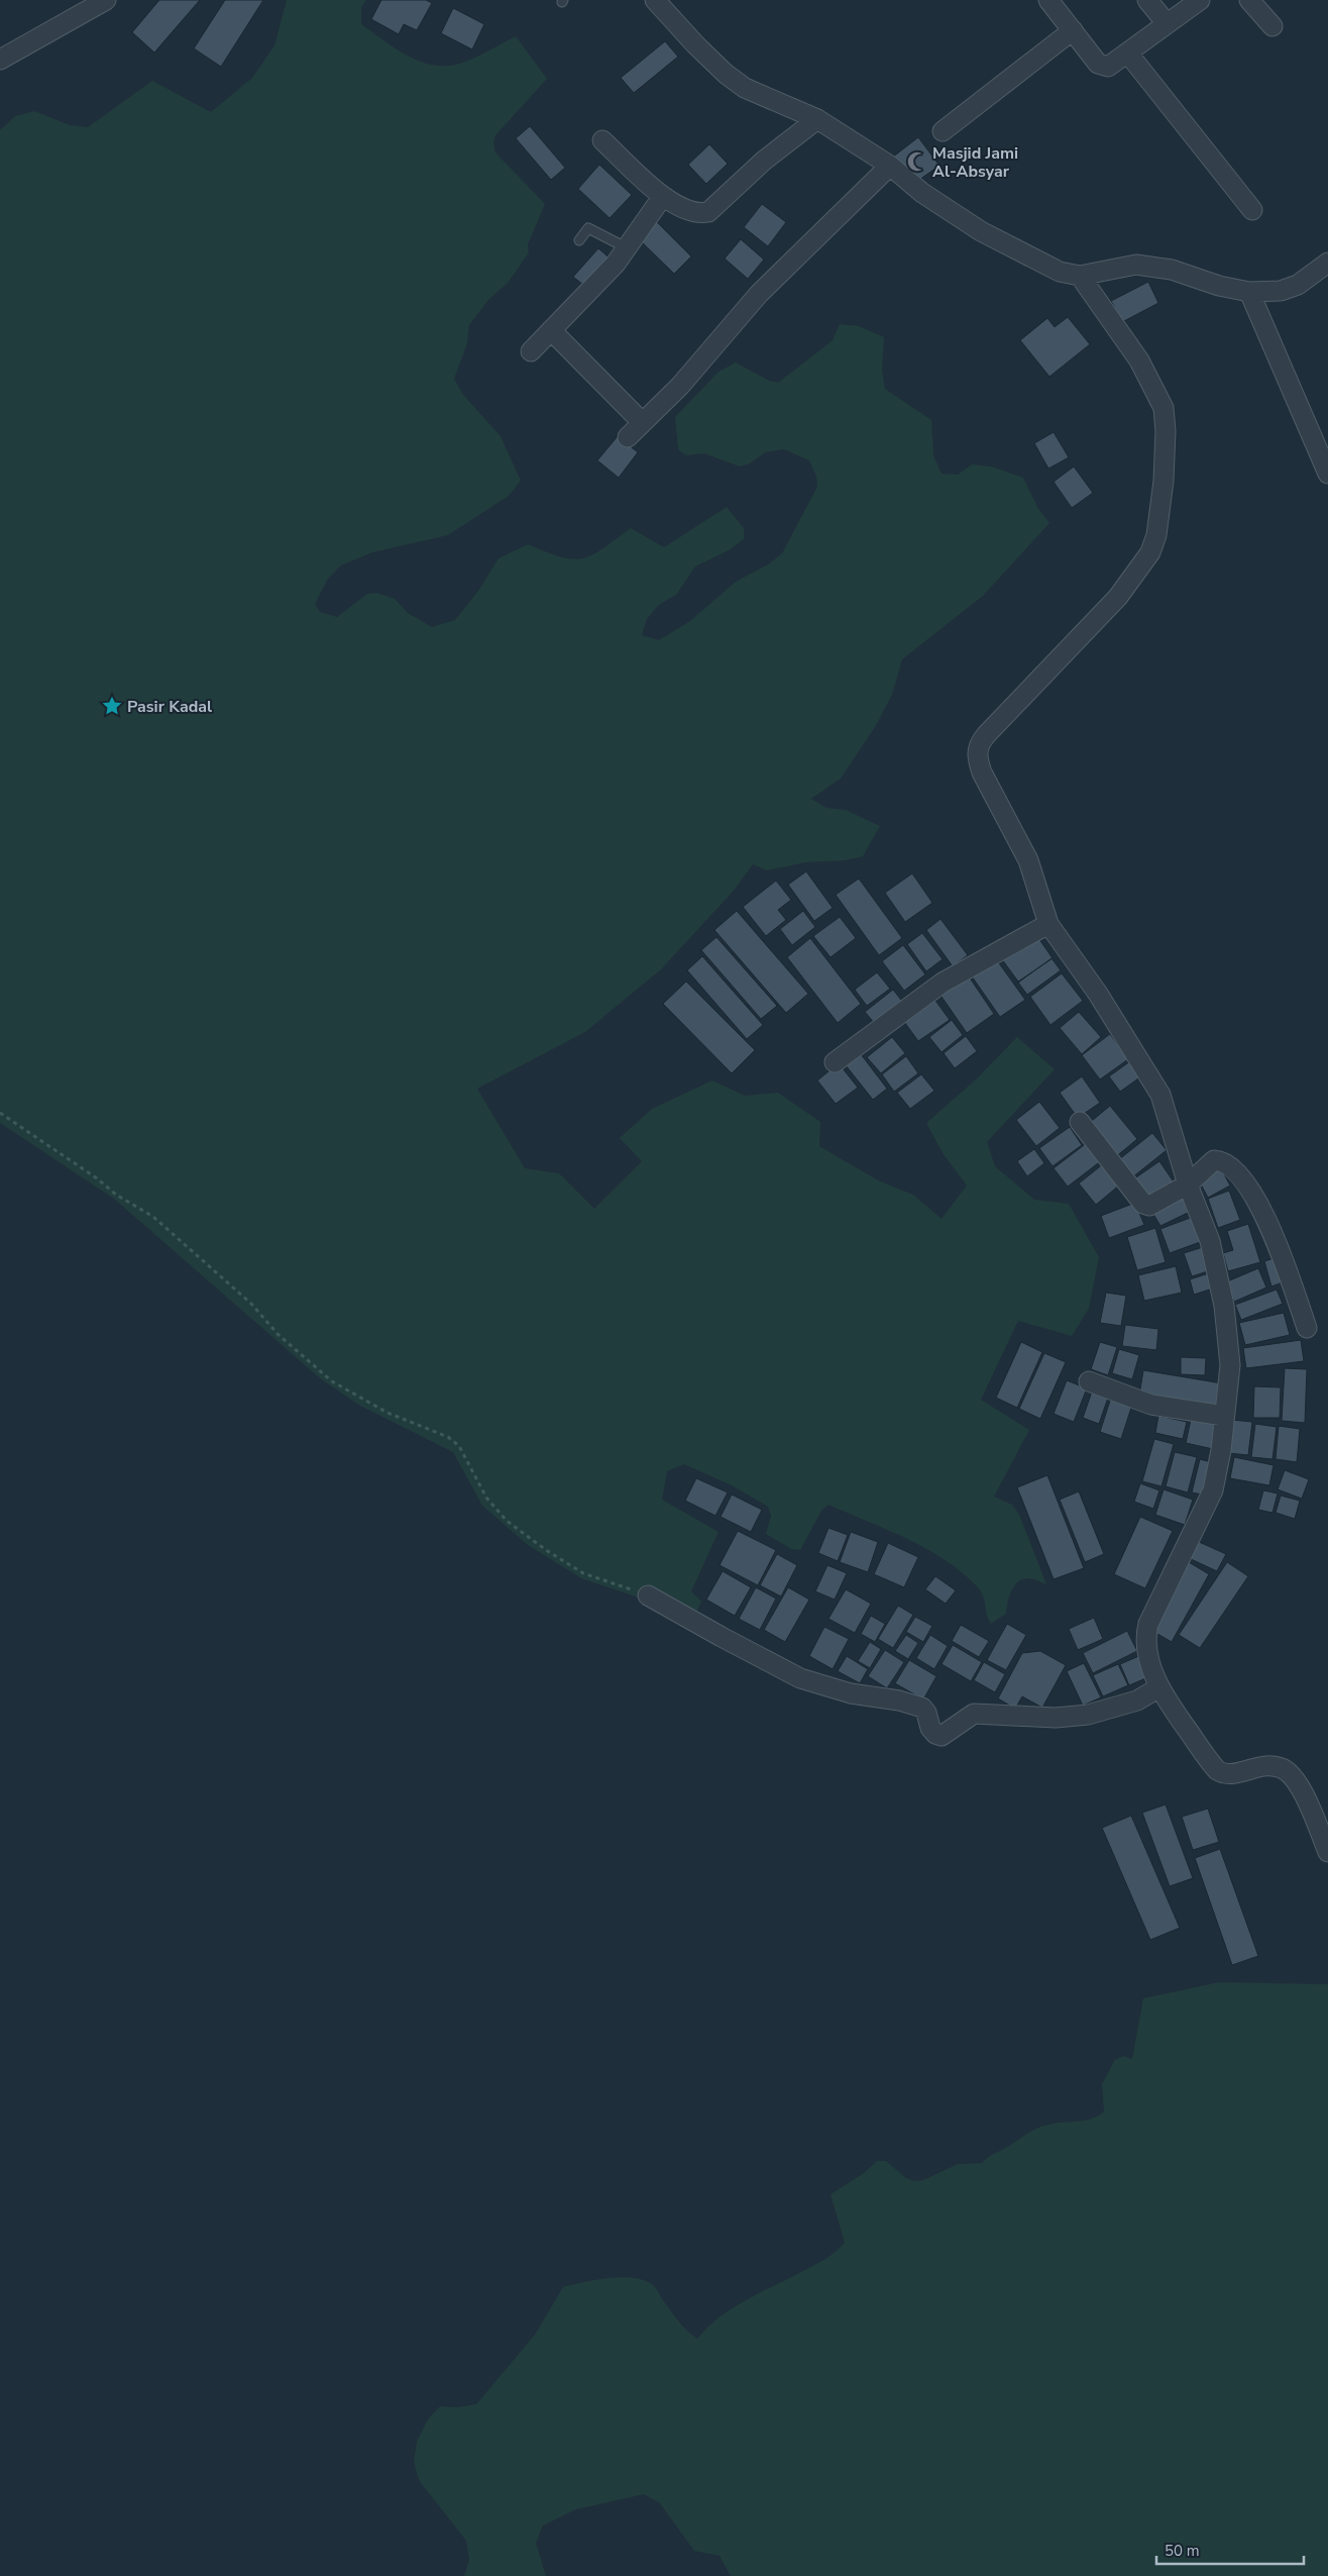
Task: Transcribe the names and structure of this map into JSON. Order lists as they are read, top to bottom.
{
  "places": {
    "mosque": ["Masjid Jami Al-Absyar"],
    "place": ["Pasir Kadal"]
  },
  "scale_bar": "50 m"
}
